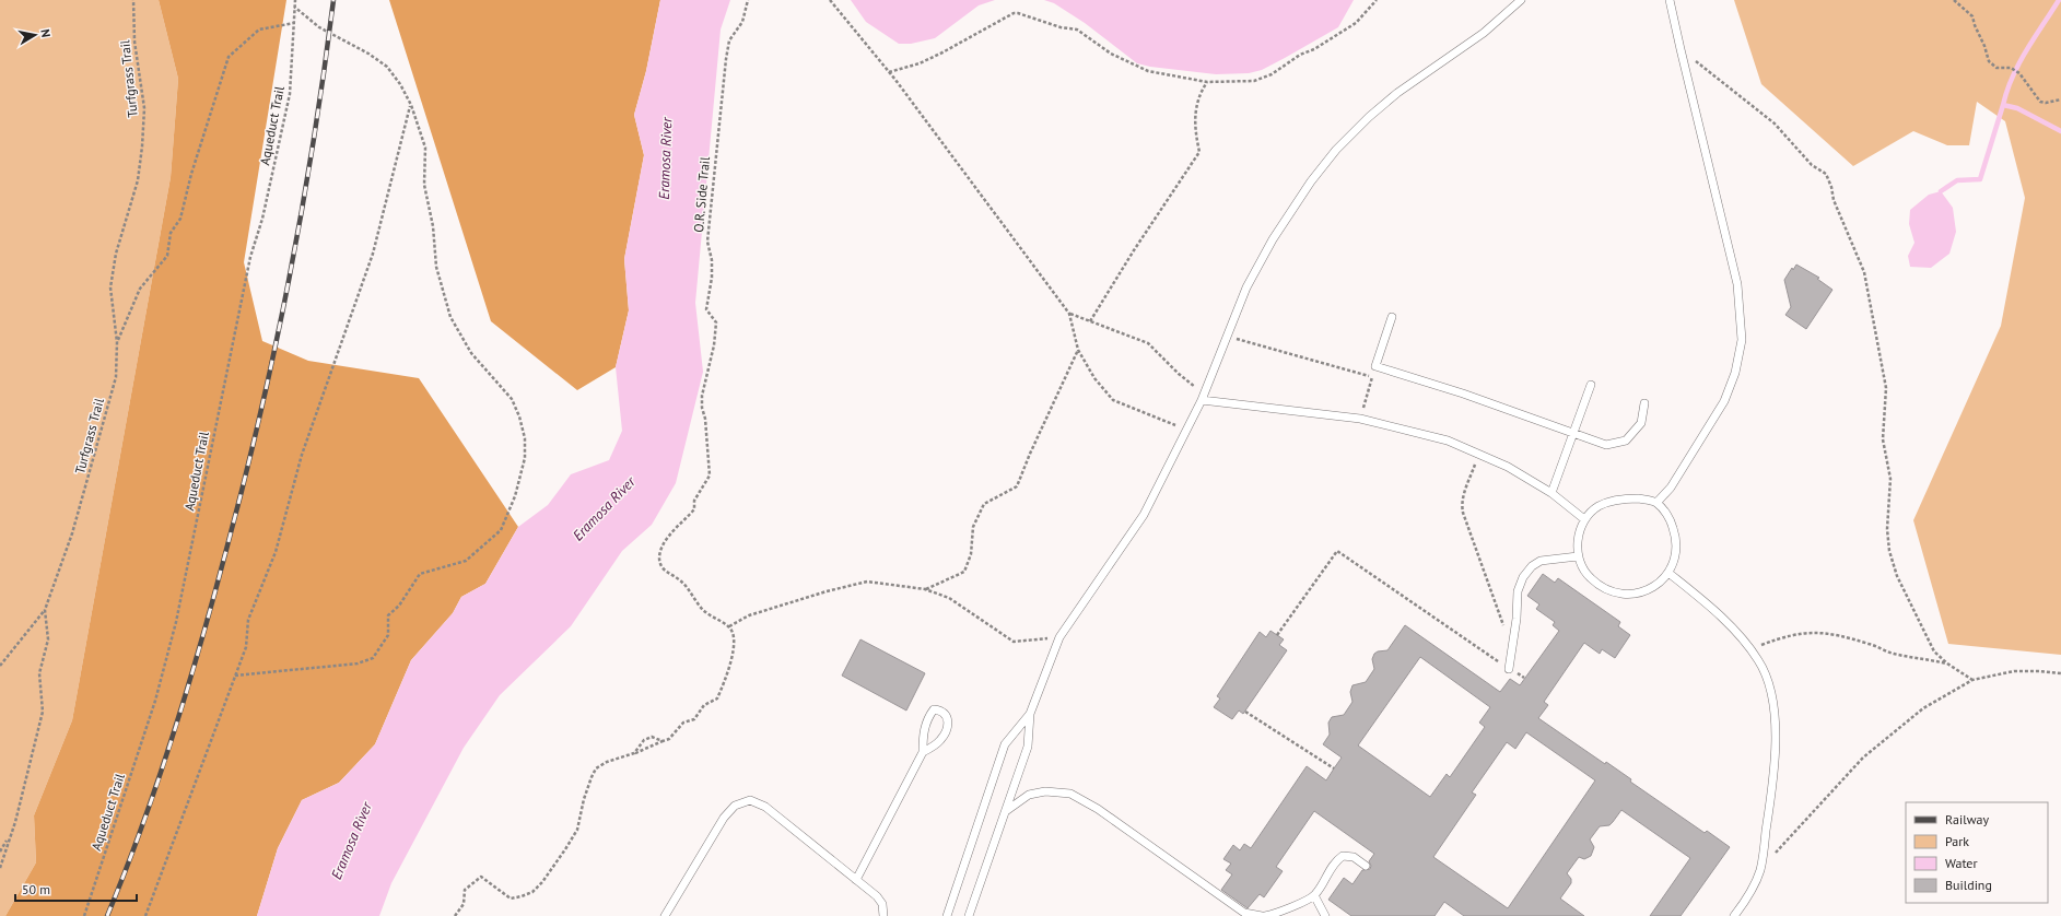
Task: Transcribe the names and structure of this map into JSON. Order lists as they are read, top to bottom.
{
  "streets": {
    "path": ["Turfgrass Trail", "Aqueduct Trail", "O.R. Side Trail"]
  },
  "water": ["Eramosa River"],
  "legend": [
    "Railway",
    "Park",
    "Water",
    "Building"
  ],
  "scale_bar": "50 m",
  "north": "right"
}
